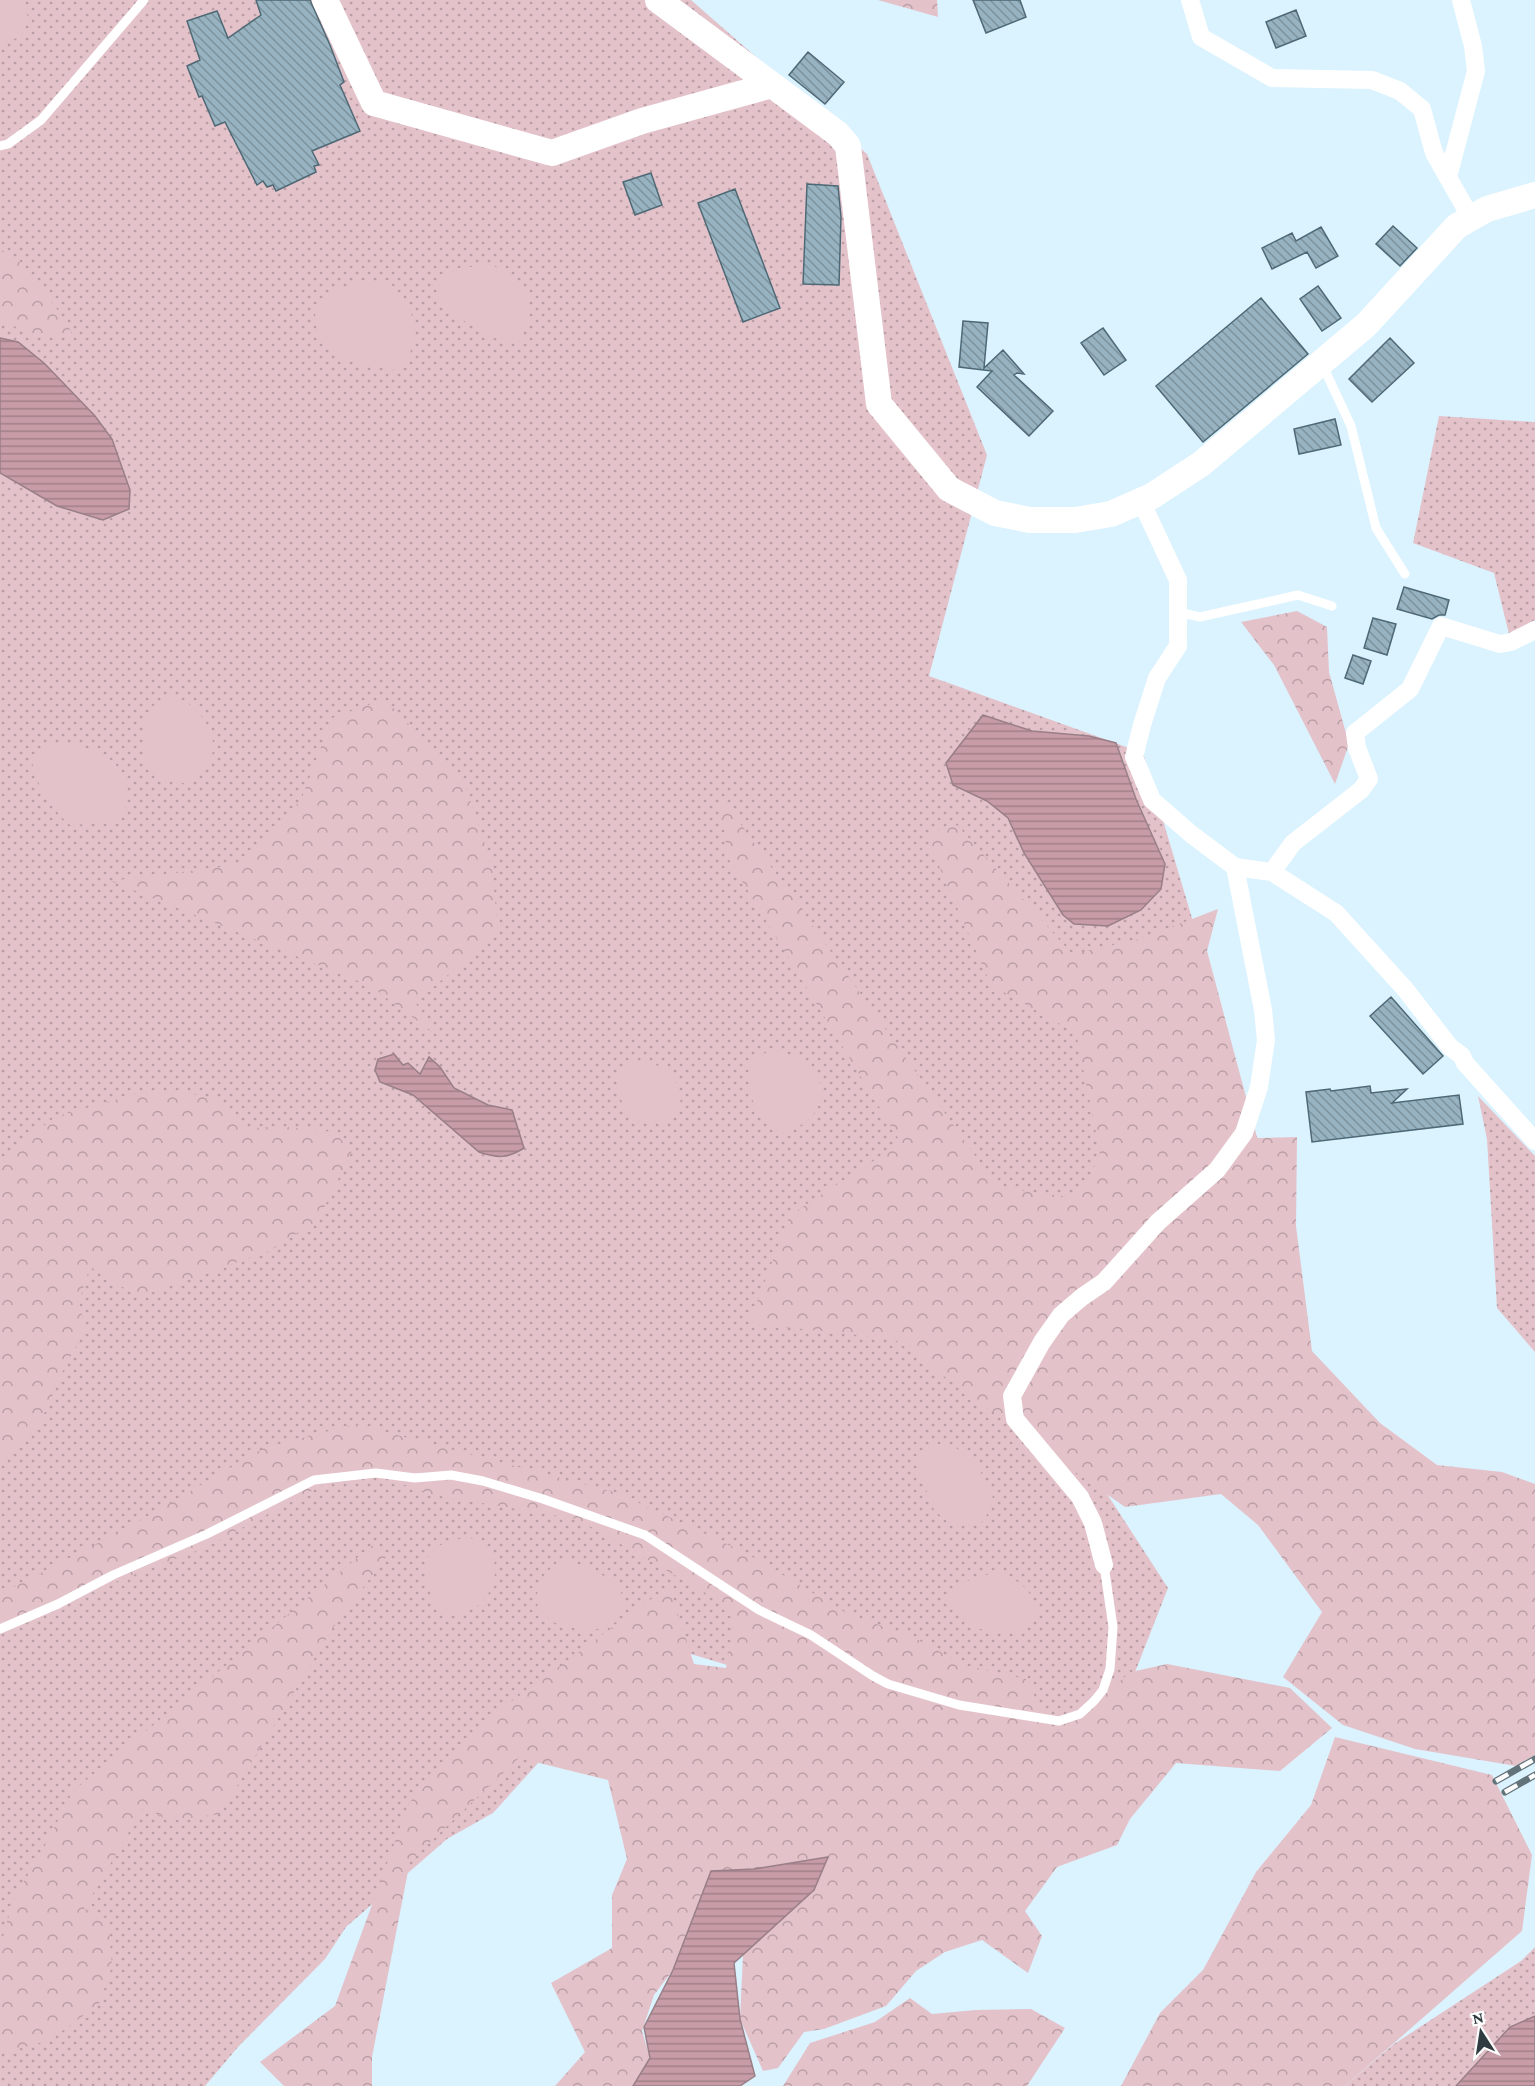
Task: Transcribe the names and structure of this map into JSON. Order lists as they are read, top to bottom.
{
  "north": "top"
}
